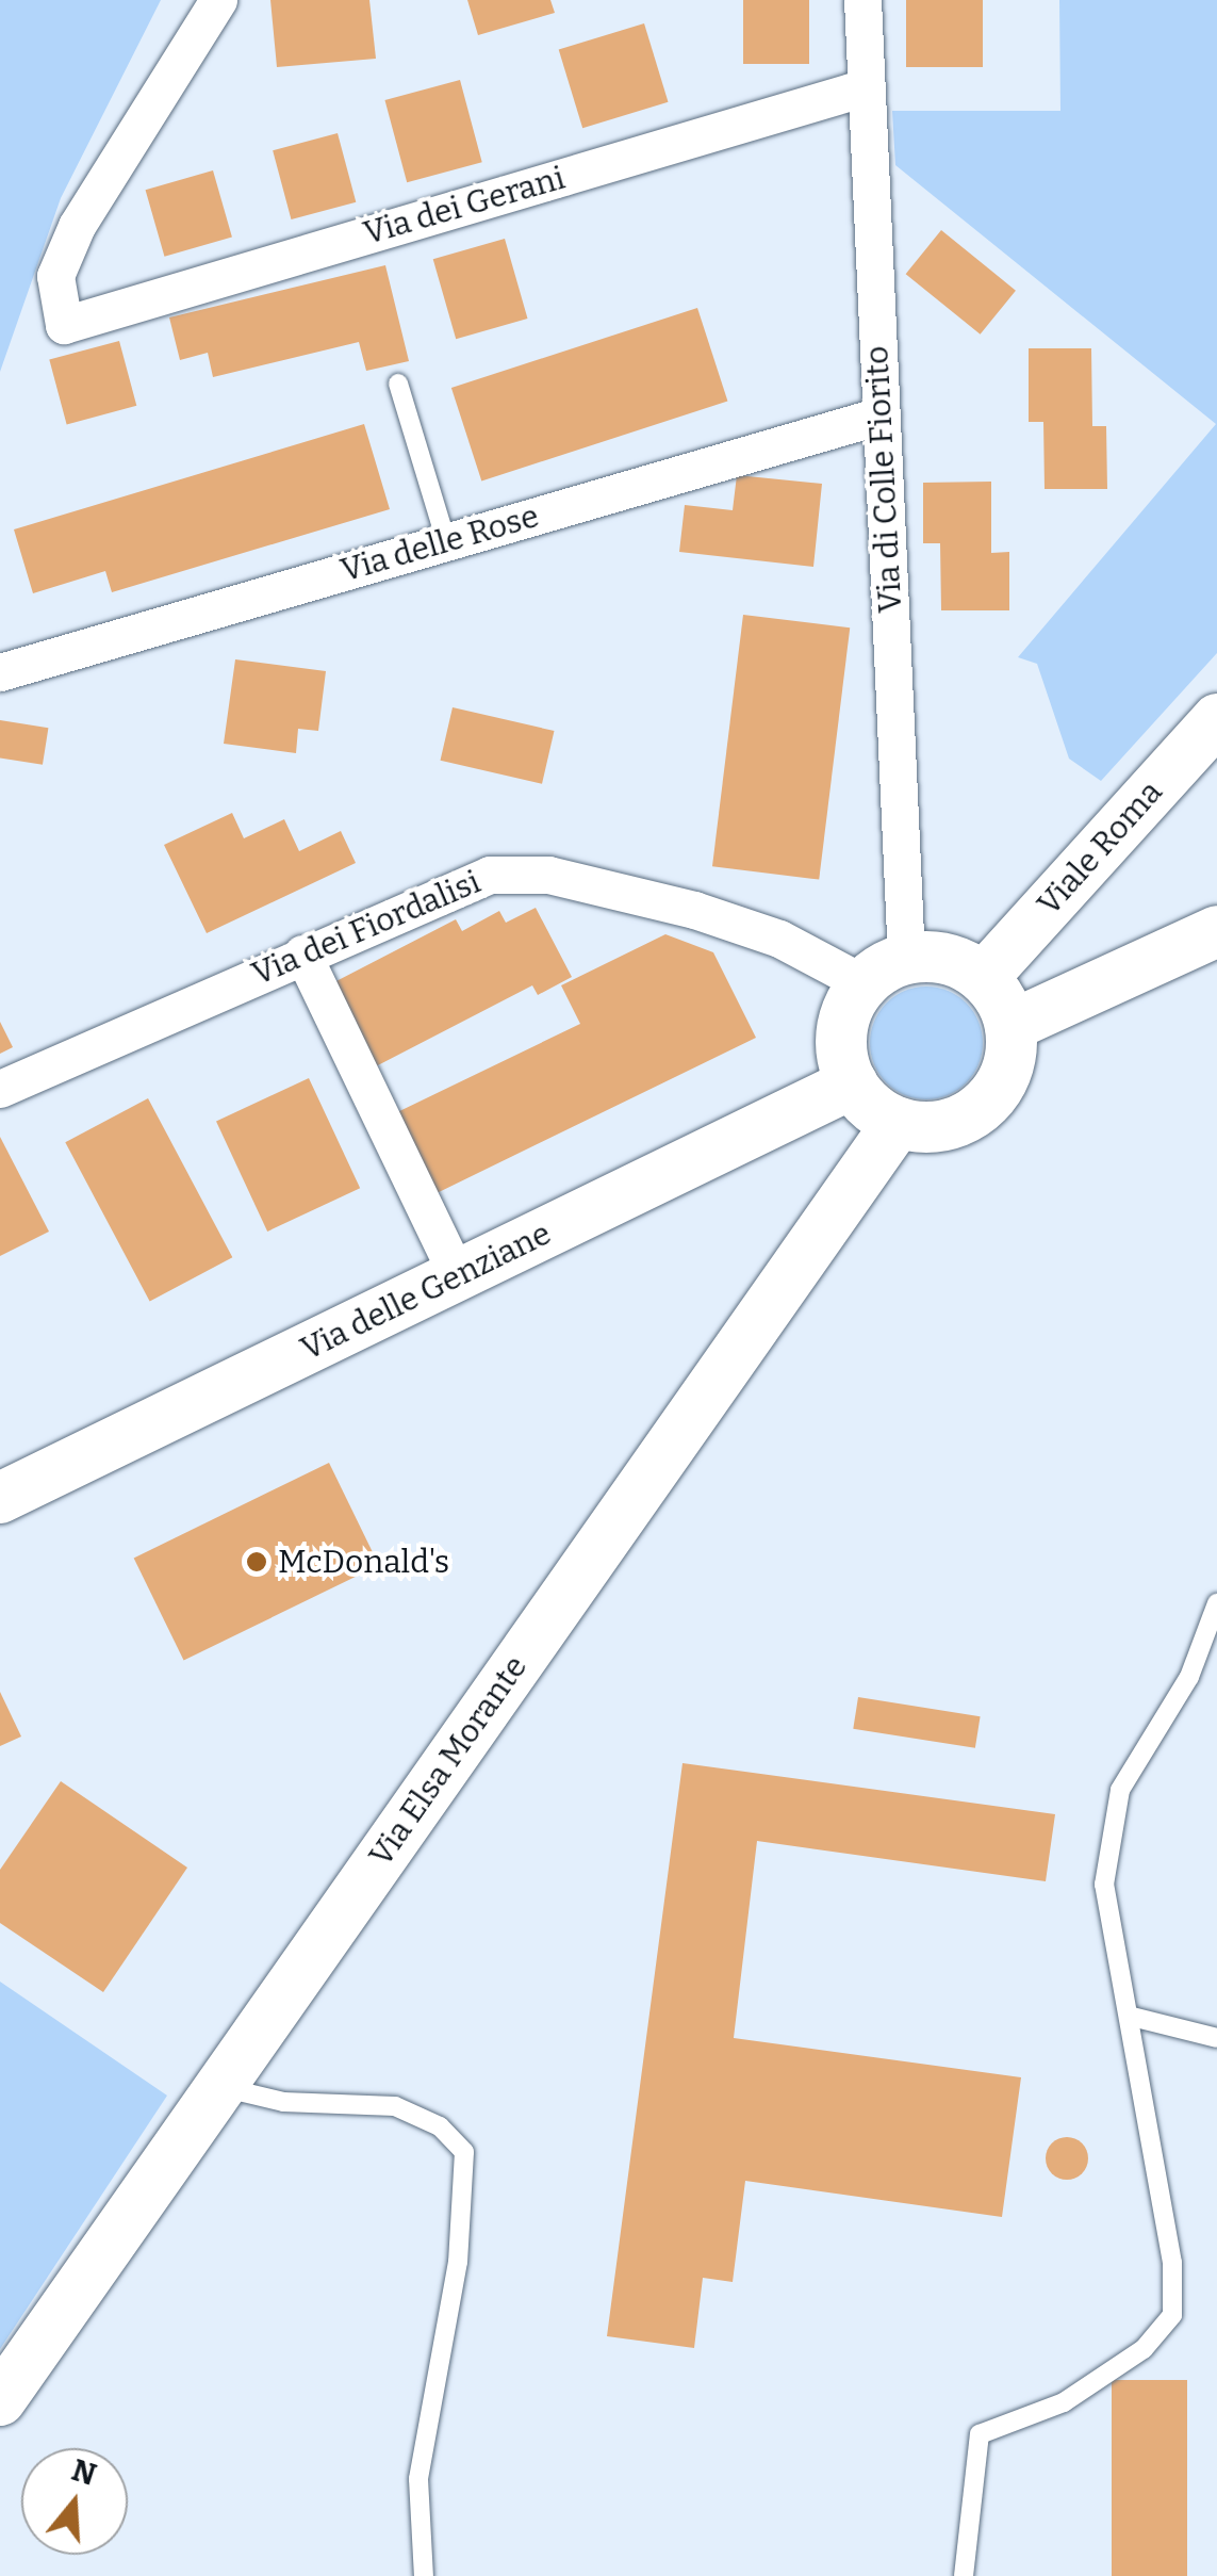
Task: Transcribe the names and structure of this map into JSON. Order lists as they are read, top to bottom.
{
  "streets": {
    "street": [
      "Via dei Gerani",
      "Via di Colle Fiorito",
      "Via delle Rose",
      "Viale Roma",
      "Via dei Fiordalisi",
      "Via delle Genziane",
      "Via Elsa Morante"
    ]
  },
  "crossings": [
    ["Via dei Gerani", "Via di Colle Fiorito"],
    ["Via di Colle Fiorito", "Via delle Rose"],
    ["Via di Colle Fiorito", "Viale Roma"],
    ["Via di Colle Fiorito", "Via dei Fiordalisi"],
    ["Via di Colle Fiorito", "Via delle Genziane"],
    ["Via di Colle Fiorito", "Via Elsa Morante"],
    ["Viale Roma", "Via dei Fiordalisi"],
    ["Viale Roma", "Via delle Genziane"],
    ["Viale Roma", "Via Elsa Morante"],
    ["Via dei Fiordalisi", "Via delle Genziane"],
    ["Via dei Fiordalisi", "Via Elsa Morante"],
    ["Via delle Genziane", "Via Elsa Morante"]
  ],
  "places": ["McDonald's"],
  "north": "top"
}
